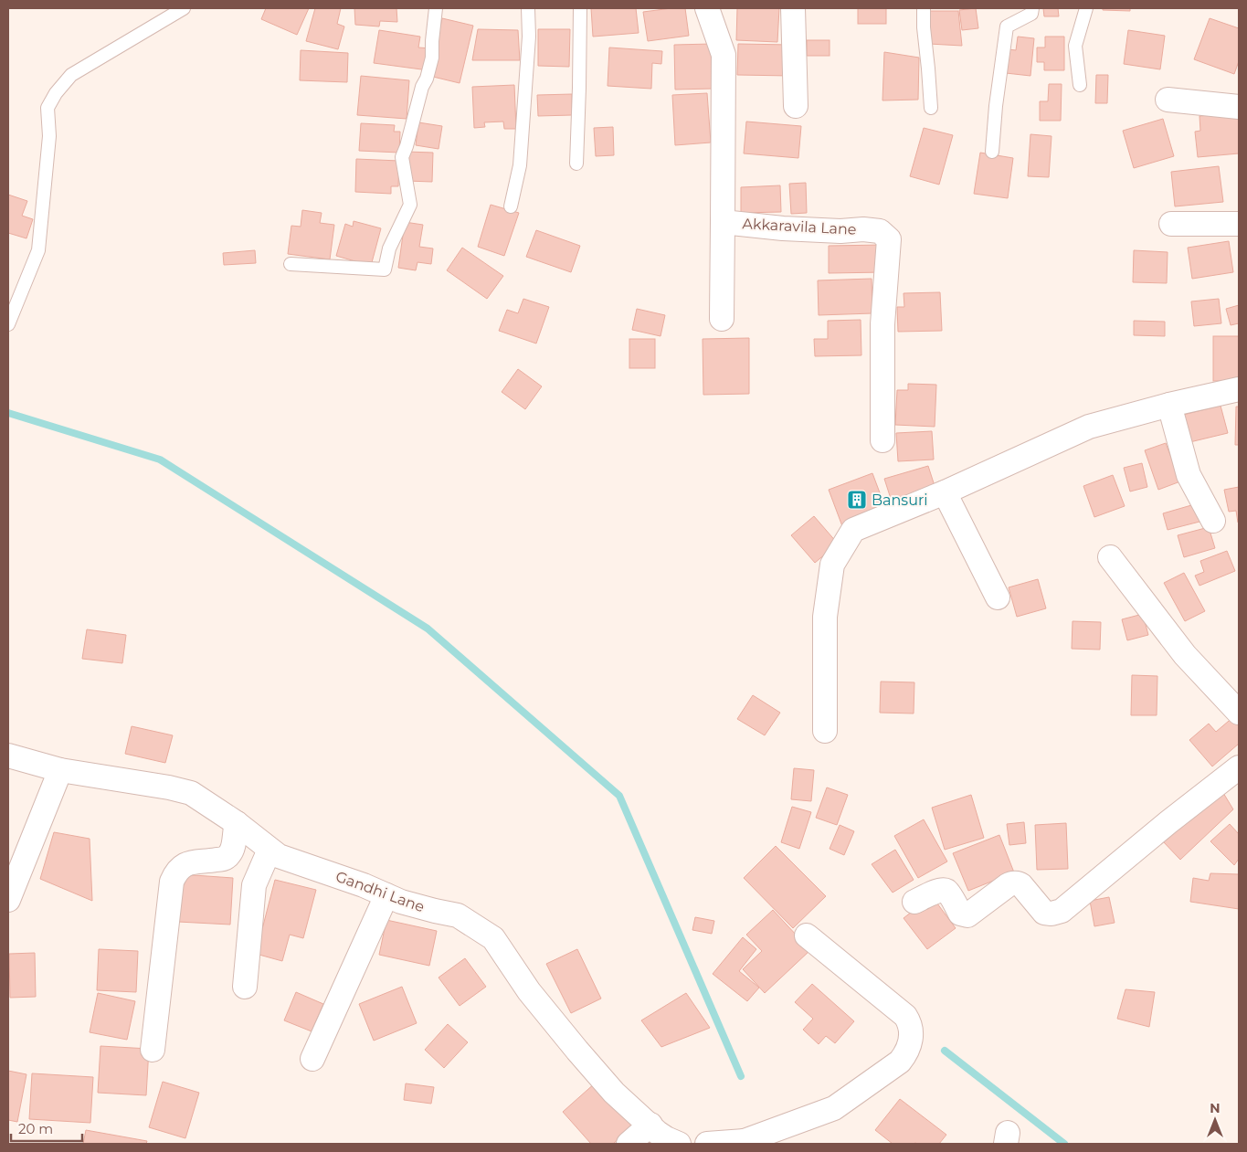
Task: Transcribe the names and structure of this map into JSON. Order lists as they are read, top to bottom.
{
  "streets": {
    "street": ["Akkaravila Lane", "Gandhi Lane"]
  },
  "places": {
    "building": ["Bansuri"]
  },
  "scale_bar": "20 m",
  "north": "top"
}
